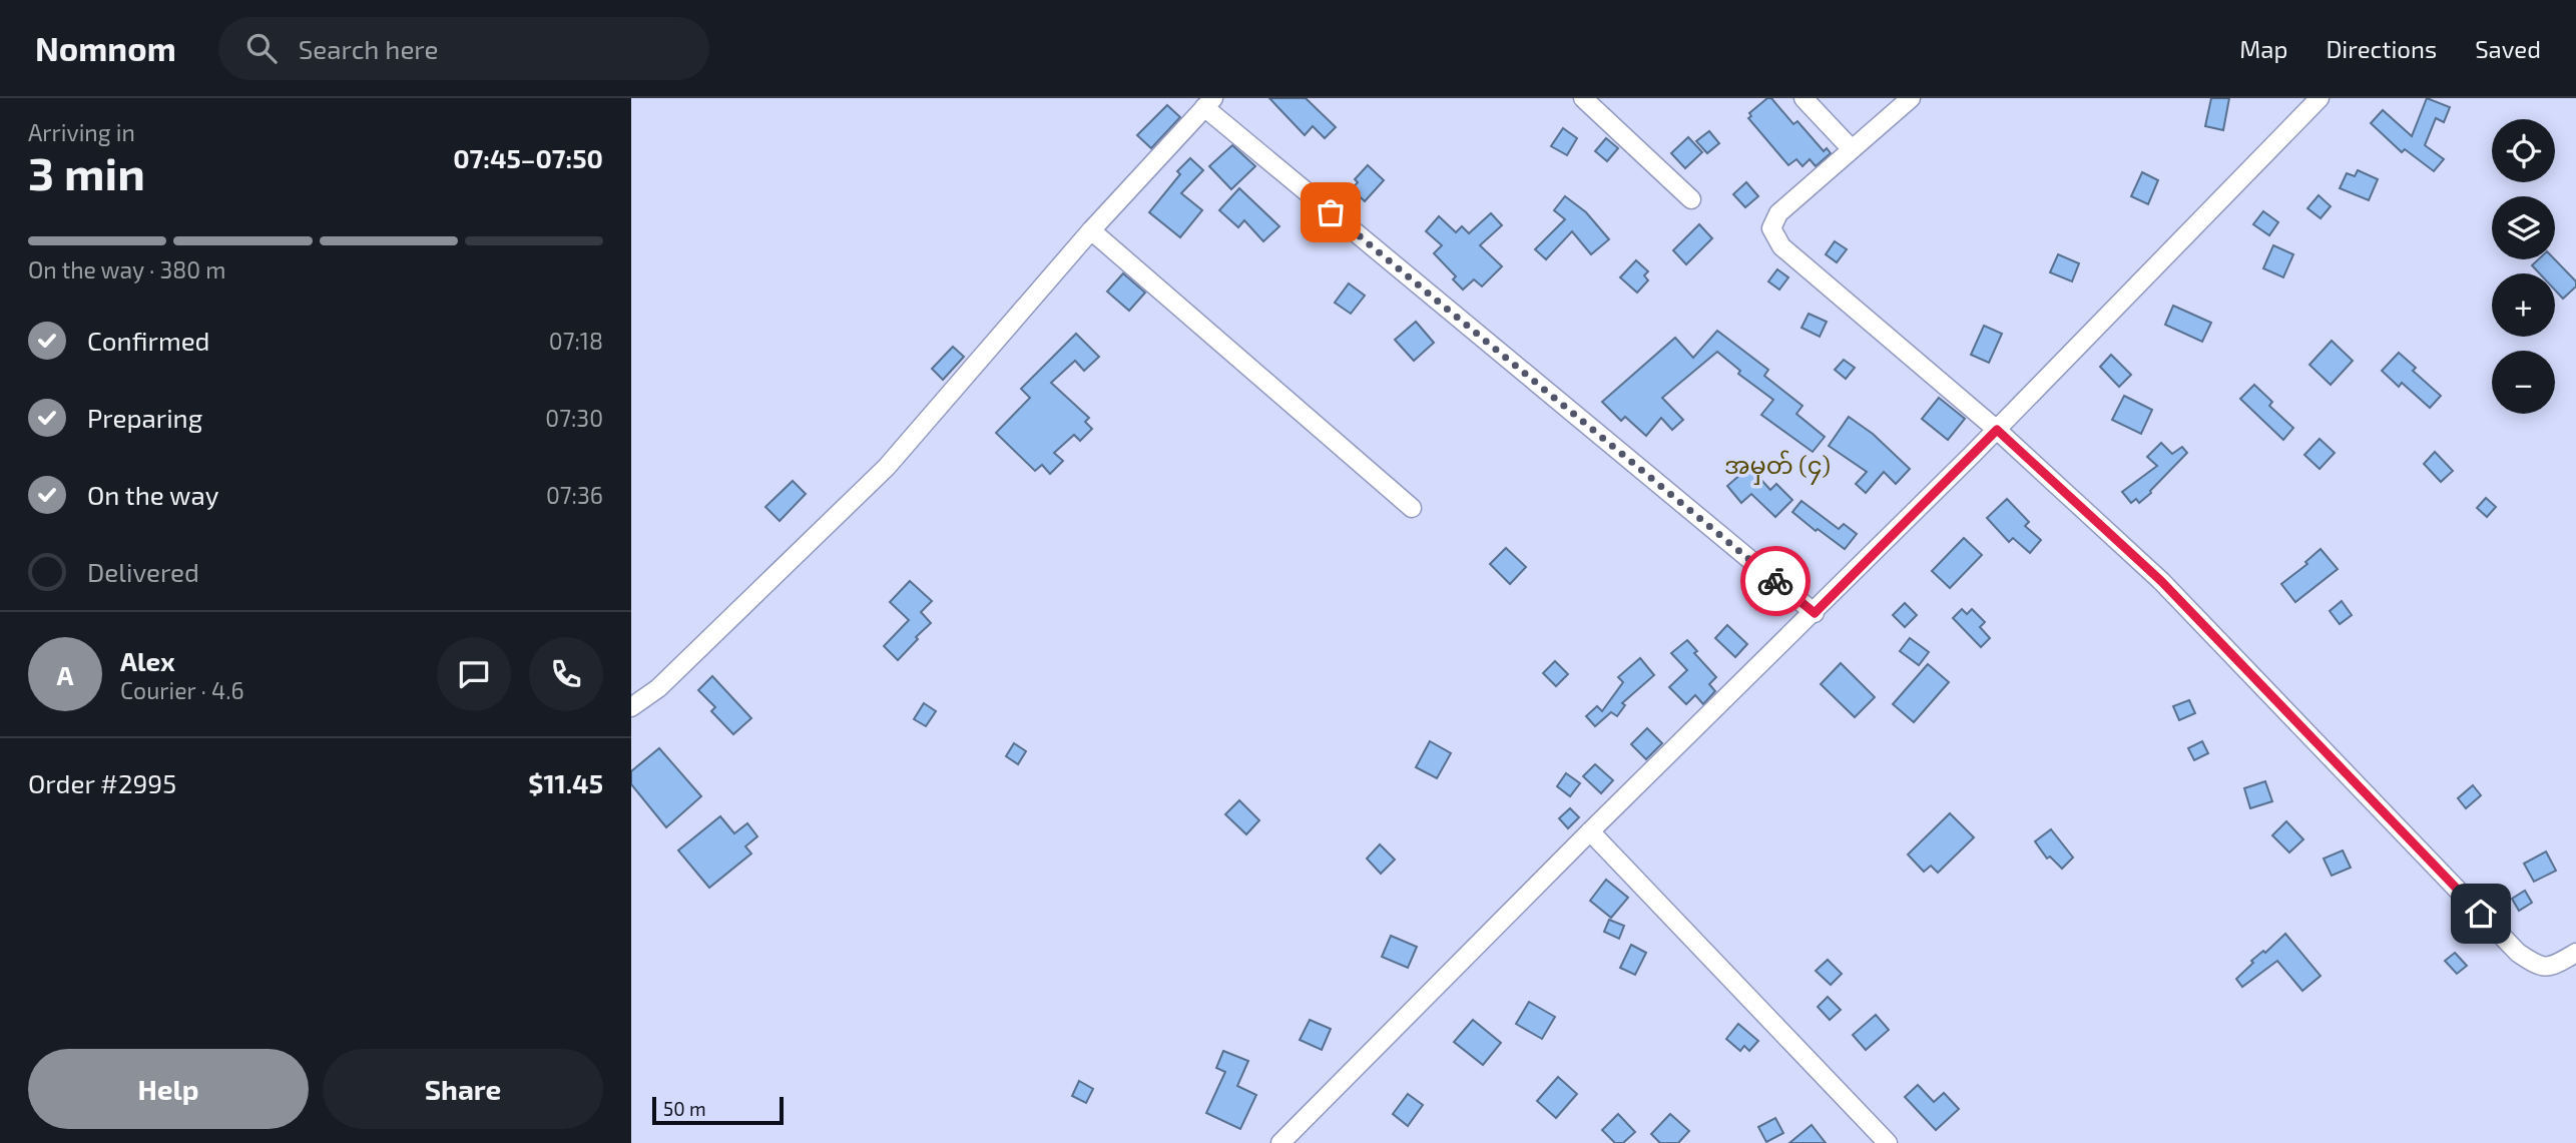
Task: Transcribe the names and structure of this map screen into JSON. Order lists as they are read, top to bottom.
{
  "districts": ["အမှတ် (၄)"],
  "scale_bar": "50 m",
  "page": {
    "header": "Nomnom",
    "search": "Search here",
    "nav": ["Map", "Directions", "Saved"],
    "heading": ["3 min", "Arriving in", "07:45–07:50"],
    "panel": [
      "Alex",
      "Courier · 4.6",
      "Order #2995",
      "$11.45"
    ],
    "map_buttons": ["+", "−"],
    "bar": "On the way · 380 m",
    "list": [
      ["Confirmed", "07:18"],
      ["Preparing", "07:30"],
      ["On the way", "07:36"],
      "Delivered"
    ],
    "round": "A",
    "buttons": ["Help", "Share"],
    "scale": "50 m"
  }
}
